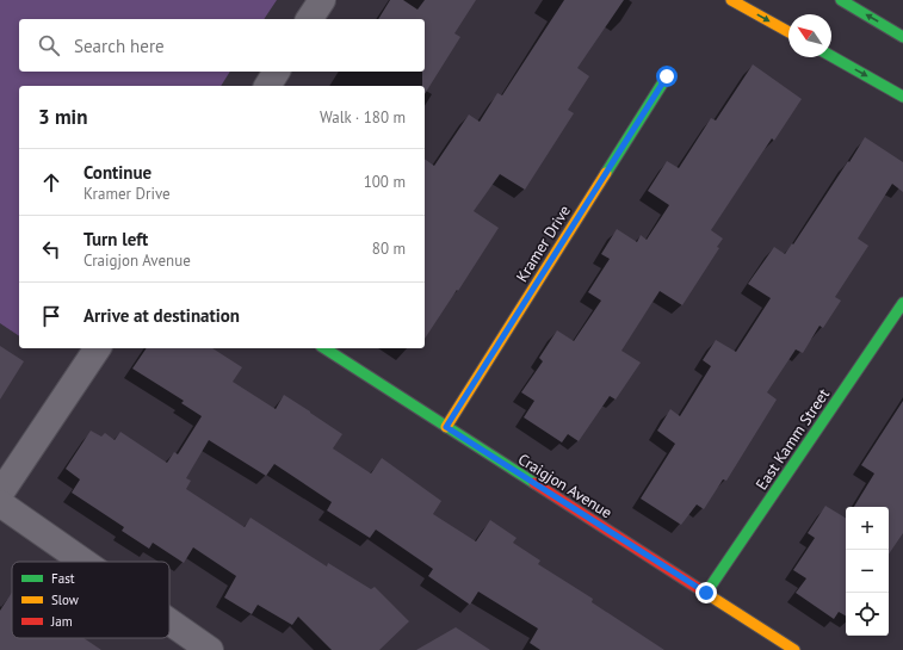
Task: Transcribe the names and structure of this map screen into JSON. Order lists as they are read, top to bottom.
{
  "streets": {
    "street": ["Kramer Drive", "East Kamm Street", "Craigjon Avenue"]
  },
  "crossings": [
    ["Kramer Drive", "Craigjon Avenue"],
    ["East Kamm Street", "Craigjon Avenue"]
  ],
  "legend": ["Fast", "Slow", "Jam"],
  "north": "top left",
  "page": {
    "search": "Search here",
    "heading": ["3 min", "Walk · 180 m"],
    "list": [
      ["Continue", "Kramer Drive", "100 m"],
      ["Turn left", "Craigjon Avenue", "80 m"],
      "Arrive at destination"
    ],
    "map_buttons": ["+", "−"]
  }
}
